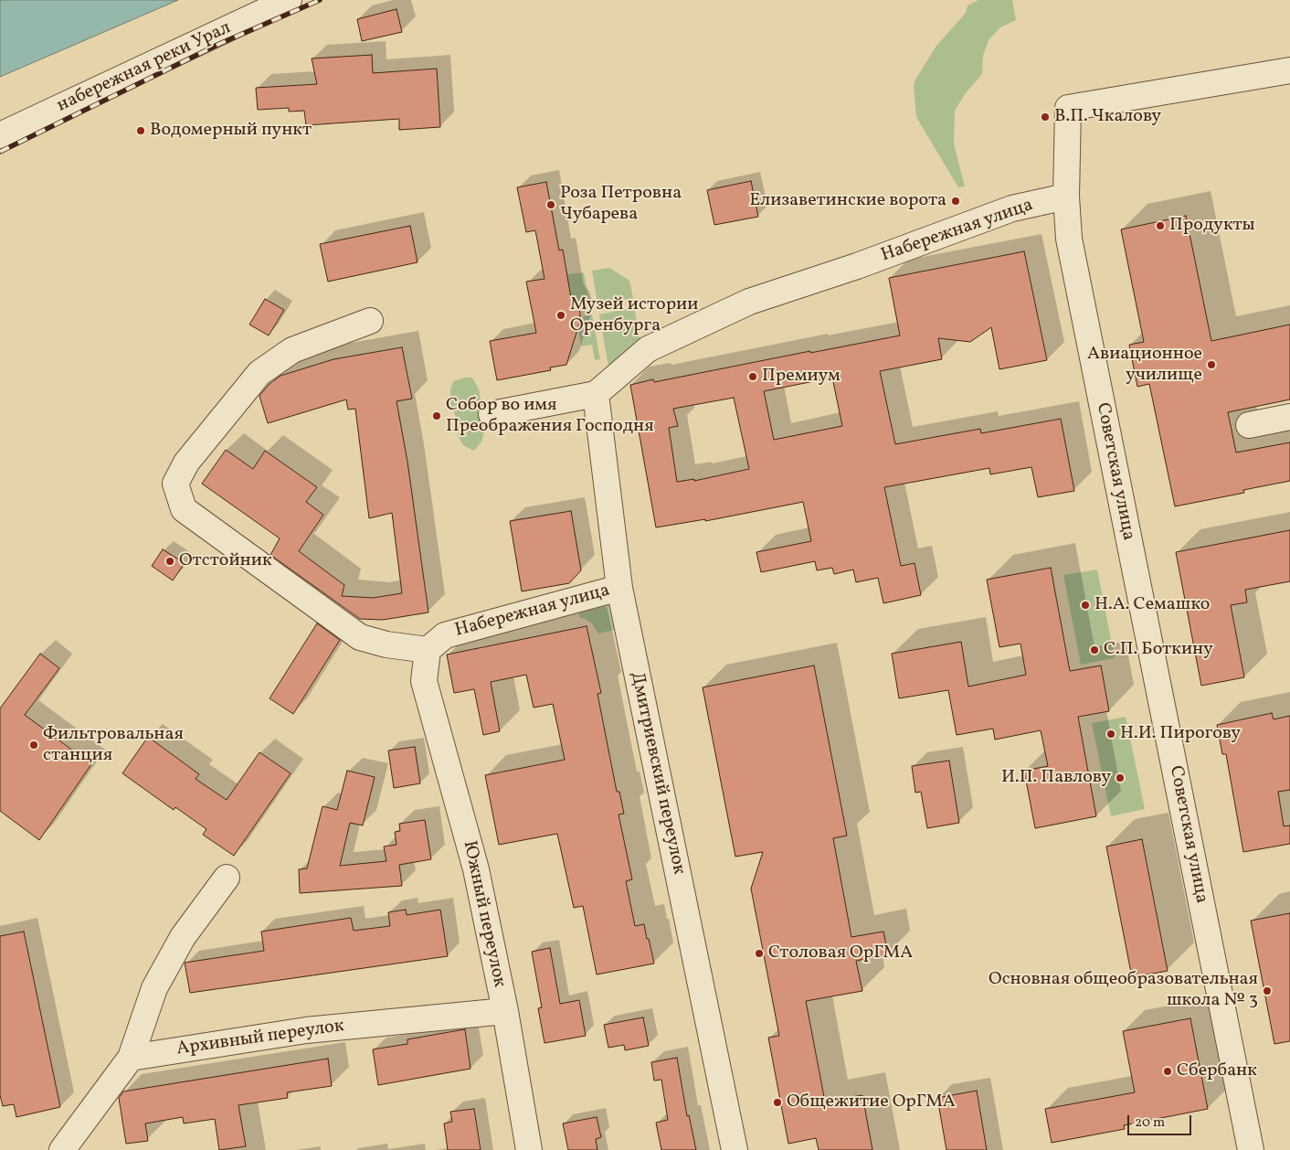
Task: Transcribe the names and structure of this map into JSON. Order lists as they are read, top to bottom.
{
  "streets": {
    "street": [
      "набережная реки Урал",
      "Набережная улица",
      "Советская улица",
      "Дмитриевский переулок",
      "Южный переулок",
      "Архивный переулок"
    ]
  },
  "crossings": [
    ["Набережная улица", "Советская улица"],
    ["Набережная улица", "Дмитриевский переулок"],
    ["Набережная улица", "Южный переулок"],
    ["Южный переулок", "Архивный переулок"]
  ],
  "places": [
    "В.П. Чкалову",
    "Водомерный пункт",
    "Елизаветинские ворота",
    "Роза Петровна Чубарева",
    "Продукты",
    "Музей истории Оренбурга",
    "Авиационное училище",
    "Премиум",
    "Собор во имя Преображения Господня",
    "Отстойник",
    "Н.А. Семашко",
    "С.П. Боткину",
    "Н.И. Пирогову",
    "Фильтровальная станция",
    "И.П. Павлову",
    "Столовая ОрГМА",
    "Основная общеобразовательная школа № 3",
    "Сбербанк",
    "Общежитие ОрГМА"
  ],
  "scale_bar": "20 m"
}
